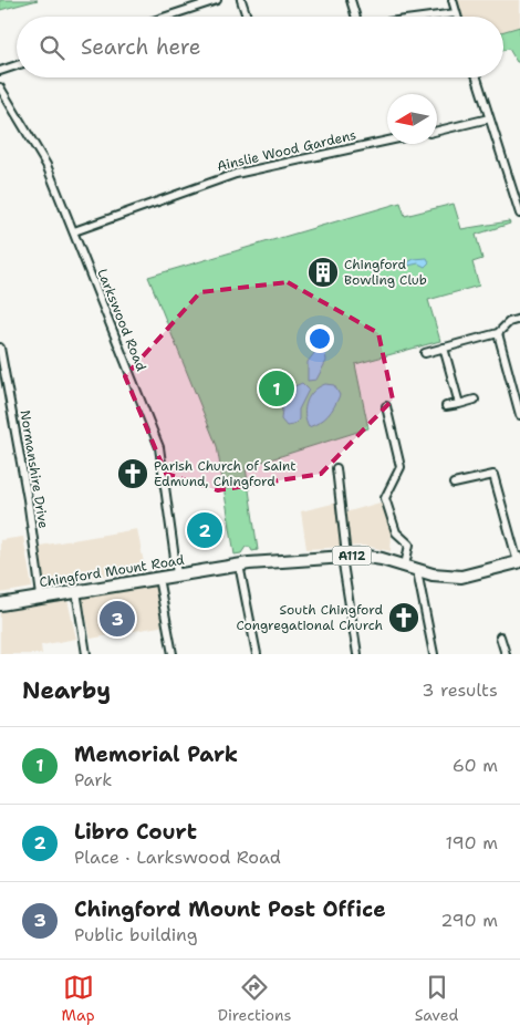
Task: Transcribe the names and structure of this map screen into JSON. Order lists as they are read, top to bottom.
{
  "streets": {
    "main road": ["A112", "Chingford Mount Road"],
    "street": ["Ainslie Wood Gardens", "Larkswood Road", "Normanshire Drive"]
  },
  "crossings": [
    ["Ainslie Wood Gardens", "Larkswood Road"],
    ["Larkswood Road", "Chingford Mount Road"],
    ["Normanshire Drive", "Chingford Mount Road"]
  ],
  "places": {
    "building": ["Chingford Bowling Club"],
    "church": ["Parish Church of Saint Edmund, Chingford", "South Chingford Congregational Church"]
  },
  "north": "left",
  "page": {
    "search": "Search here",
    "pins": ["1", "2", "3"],
    "heading": ["Nearby", "3 results"],
    "list": [
      {
        "mark": "1",
        "name": "Memorial Park",
        "note": "Park",
        "value": "60 m"
      },
      {
        "mark": "2",
        "name": "Libro Court",
        "note": "Place · Larkswood Road",
        "value": "190 m"
      },
      {
        "mark": "3",
        "name": "Chingford Mount Post Office",
        "note": "Public building",
        "value": "290 m"
      }
    ],
    "nav": ["Map", "Directions", "Saved"]
  }
}
